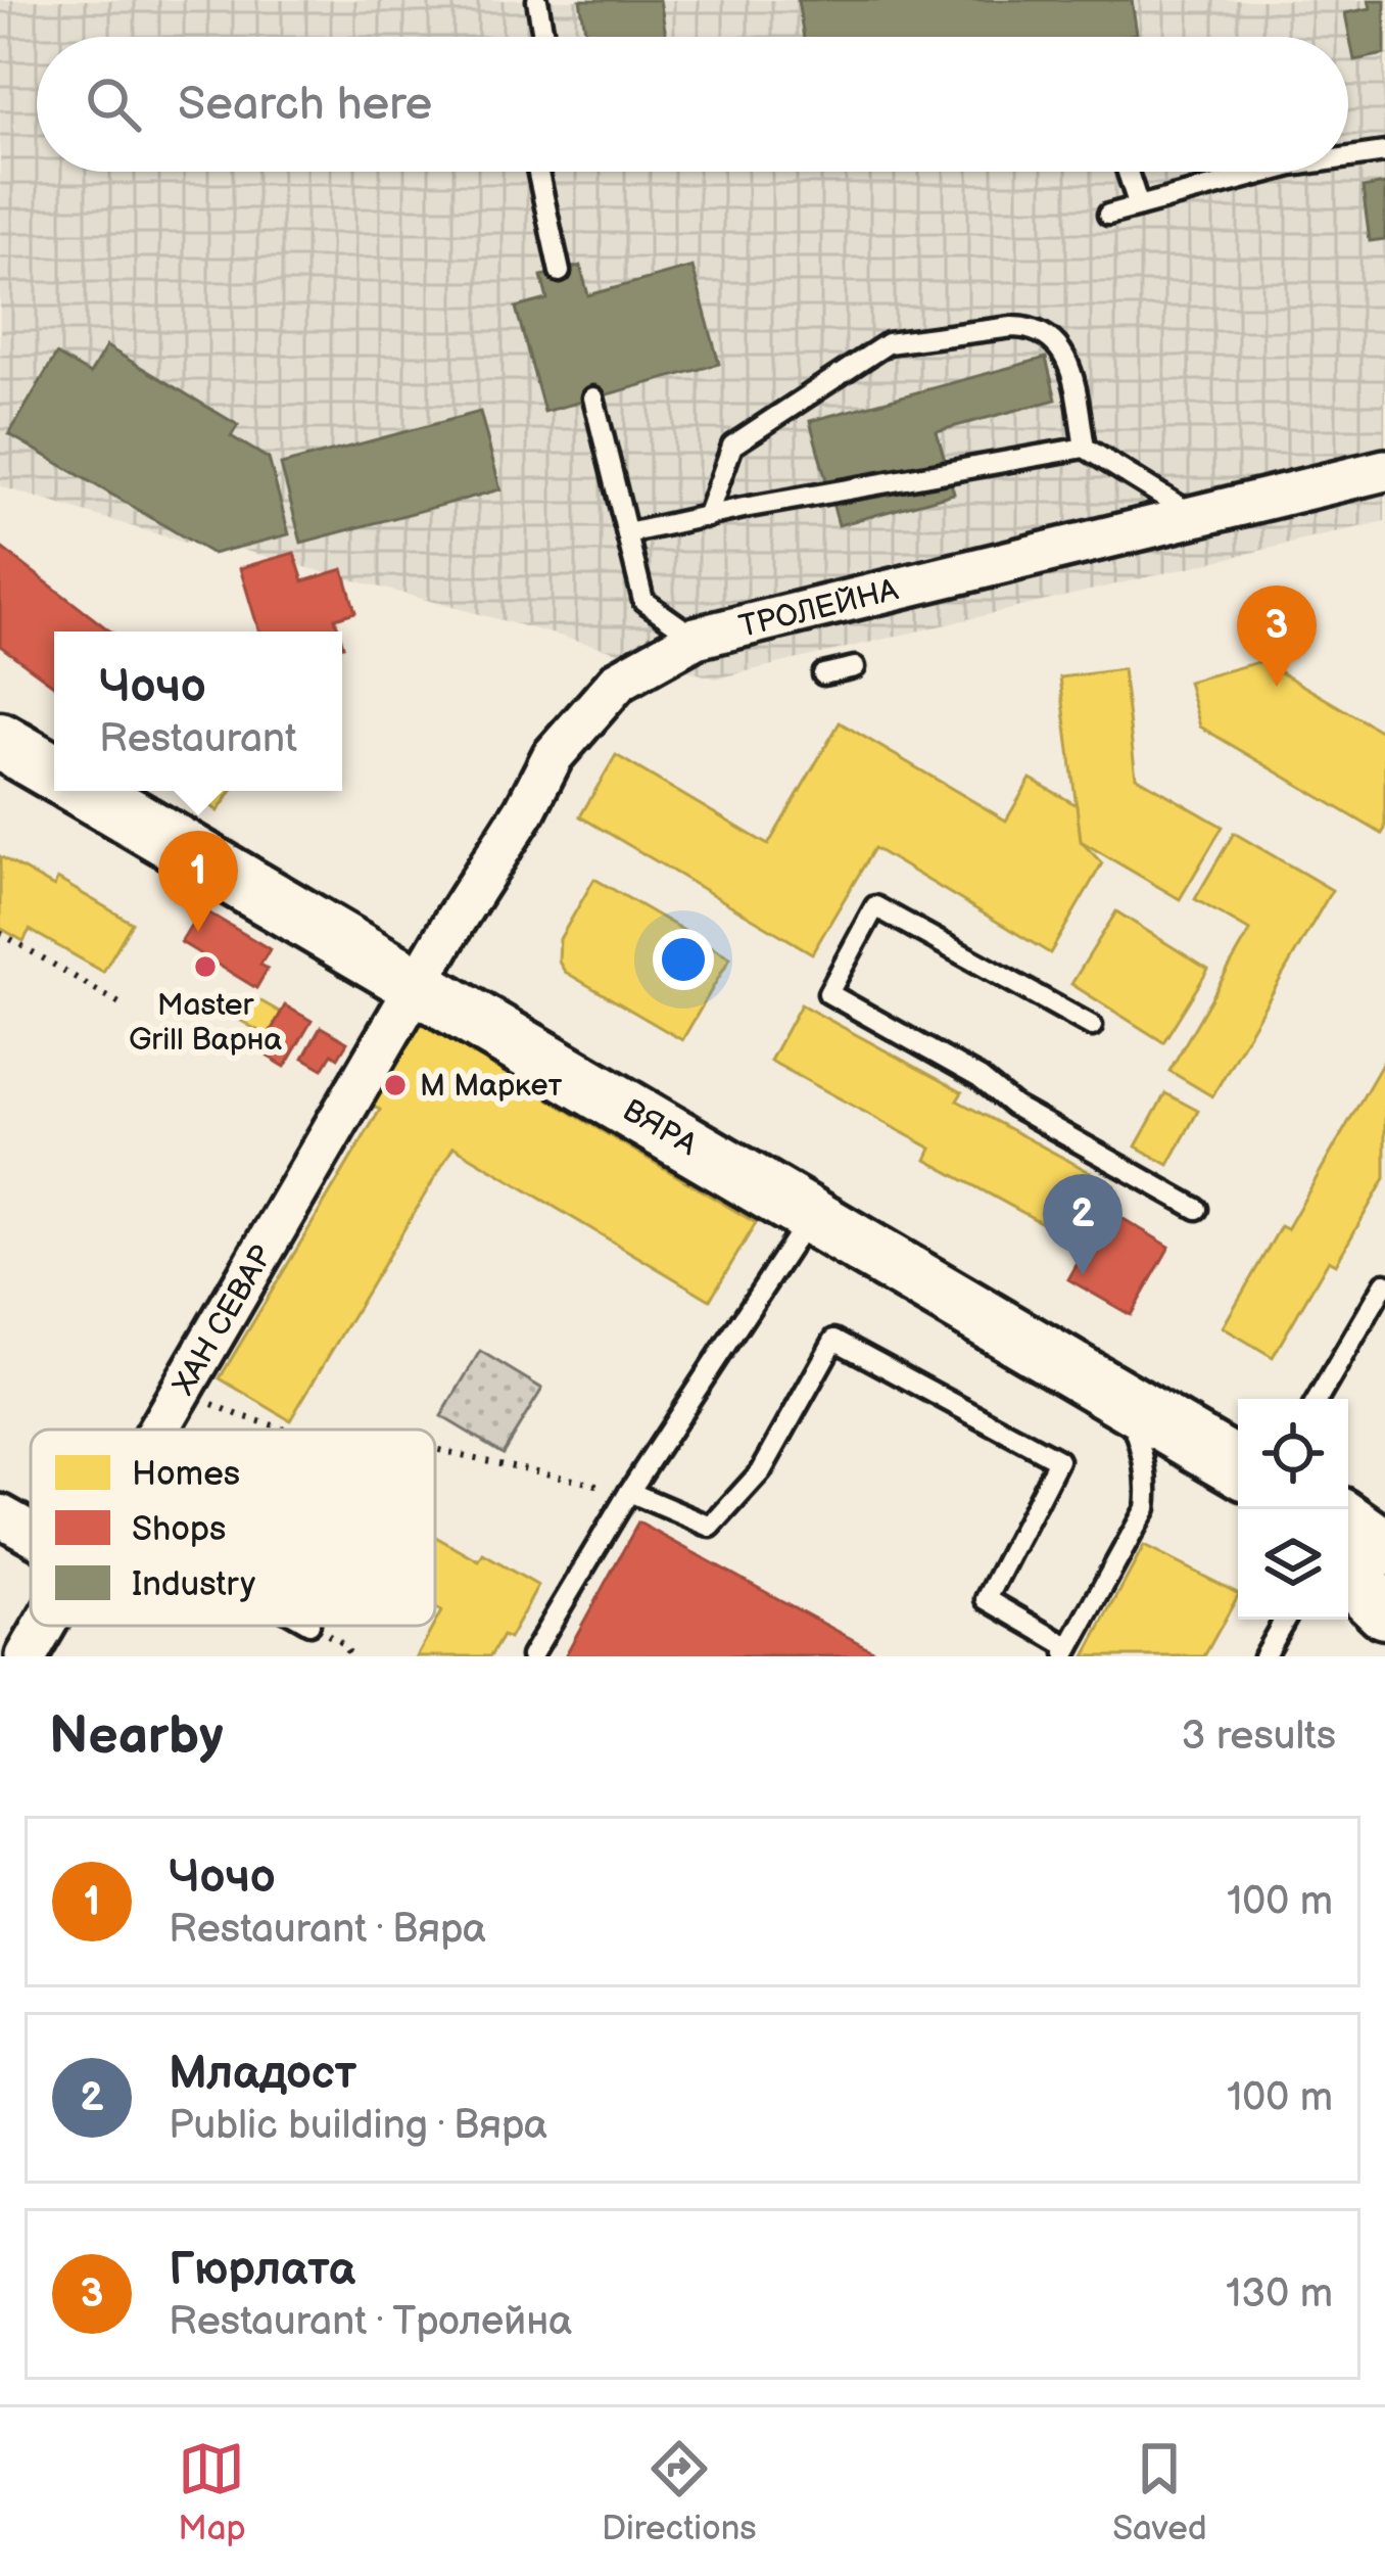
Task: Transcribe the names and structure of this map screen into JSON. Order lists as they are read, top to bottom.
{
  "streets": {
    "street": ["ТРОЛЕЙНА", "ВЯРА", "ХАН СЕВАР"]
  },
  "crossings": [
    ["ТРОЛЕЙНА", "ВЯРА"],
    ["ТРОЛЕЙНА", "ХАН СЕВАР"],
    ["ВЯРА", "ХАН СЕВАР"]
  ],
  "places": ["Master Grill Варна", "М Маркет"],
  "legend": ["Homes", "Shops", "Industry"],
  "page": {
    "search": "Search here",
    "pins": ["3", "1", "2"],
    "popup": ["Чочо", "Restaurant"],
    "heading": ["Nearby", "3 results"],
    "list": [
      {
        "mark": "1",
        "name": "Чочо",
        "note": "Restaurant · Вяра",
        "value": "100 m"
      },
      {
        "mark": "2",
        "name": "Младост",
        "note": "Public building · Вяра",
        "value": "100 m"
      },
      {
        "mark": "3",
        "name": "Гюрлата",
        "note": "Restaurant · Тролейна",
        "value": "130 m"
      }
    ],
    "nav": ["Map", "Directions", "Saved"]
  }
}
